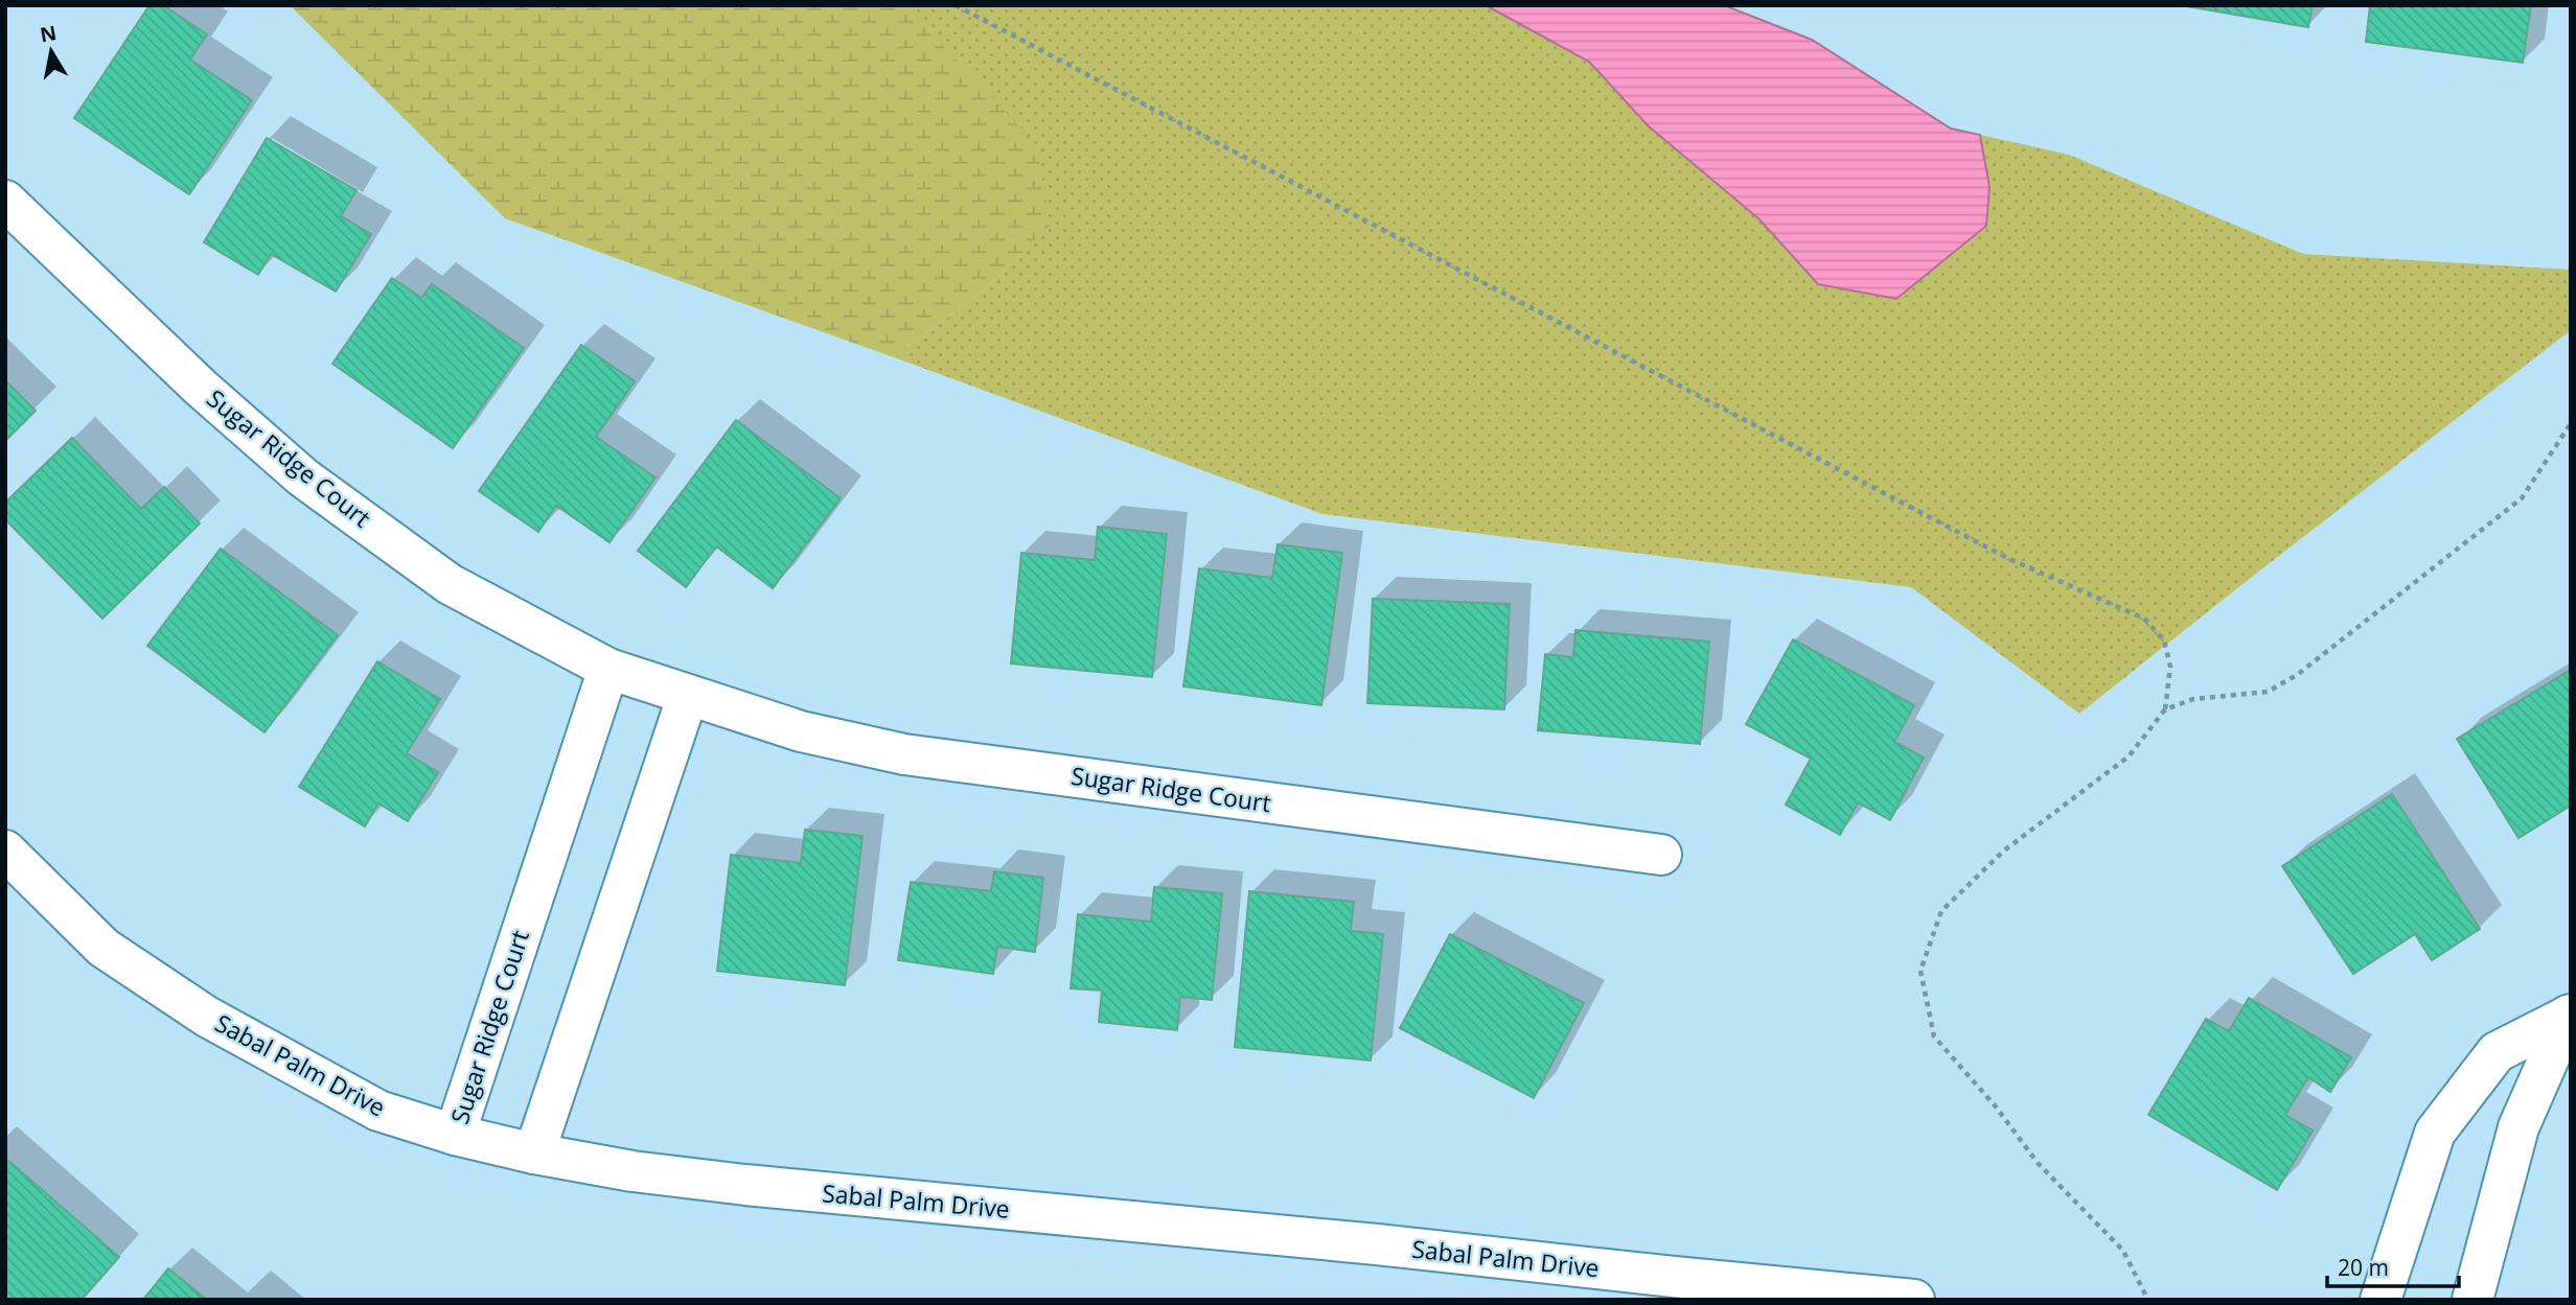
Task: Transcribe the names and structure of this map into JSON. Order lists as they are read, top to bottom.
{
  "streets": {
    "street": ["Sugar Ridge Court", "Sabal Palm Drive"]
  },
  "crossings": [
    ["Sugar Ridge Court", "Sabal Palm Drive"]
  ],
  "scale_bar": "20 m",
  "north": "top"
}
